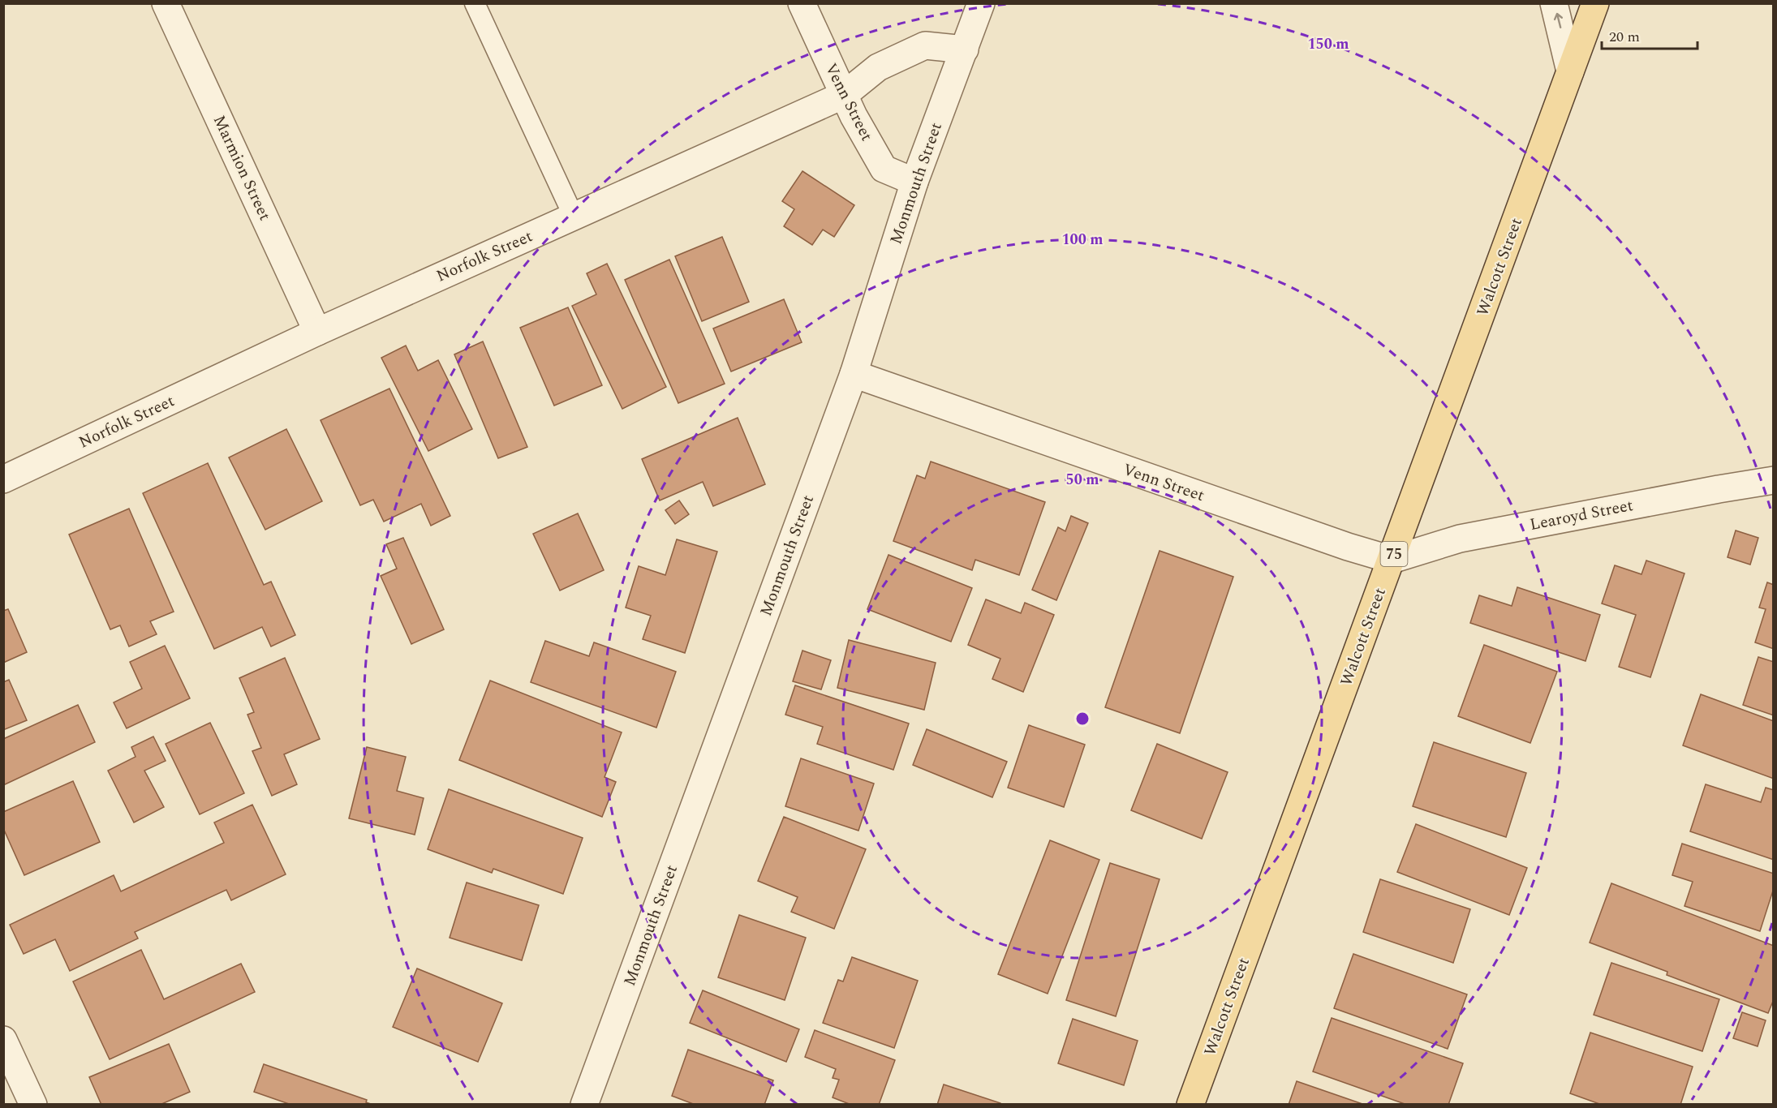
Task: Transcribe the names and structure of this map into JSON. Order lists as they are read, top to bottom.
{
  "streets": {
    "main road": ["Walcott Street", "75"],
    "street": [
      "Venn Street",
      "Marmion Street",
      "Monmouth Street",
      "Norfolk Street",
      "Learoyd Street"
    ]
  },
  "crossings": [
    ["Venn Street", "Monmouth Street"],
    ["Venn Street", "Norfolk Street"],
    ["Venn Street", "Walcott Street"],
    ["Venn Street", "Learoyd Street"],
    ["Marmion Street", "Norfolk Street"],
    ["Monmouth Street", "Norfolk Street"],
    ["Walcott Street", "Learoyd Street"]
  ],
  "scale_bar": "20 m",
  "rings": ["150 m", "100 m", "50 m"]
}
